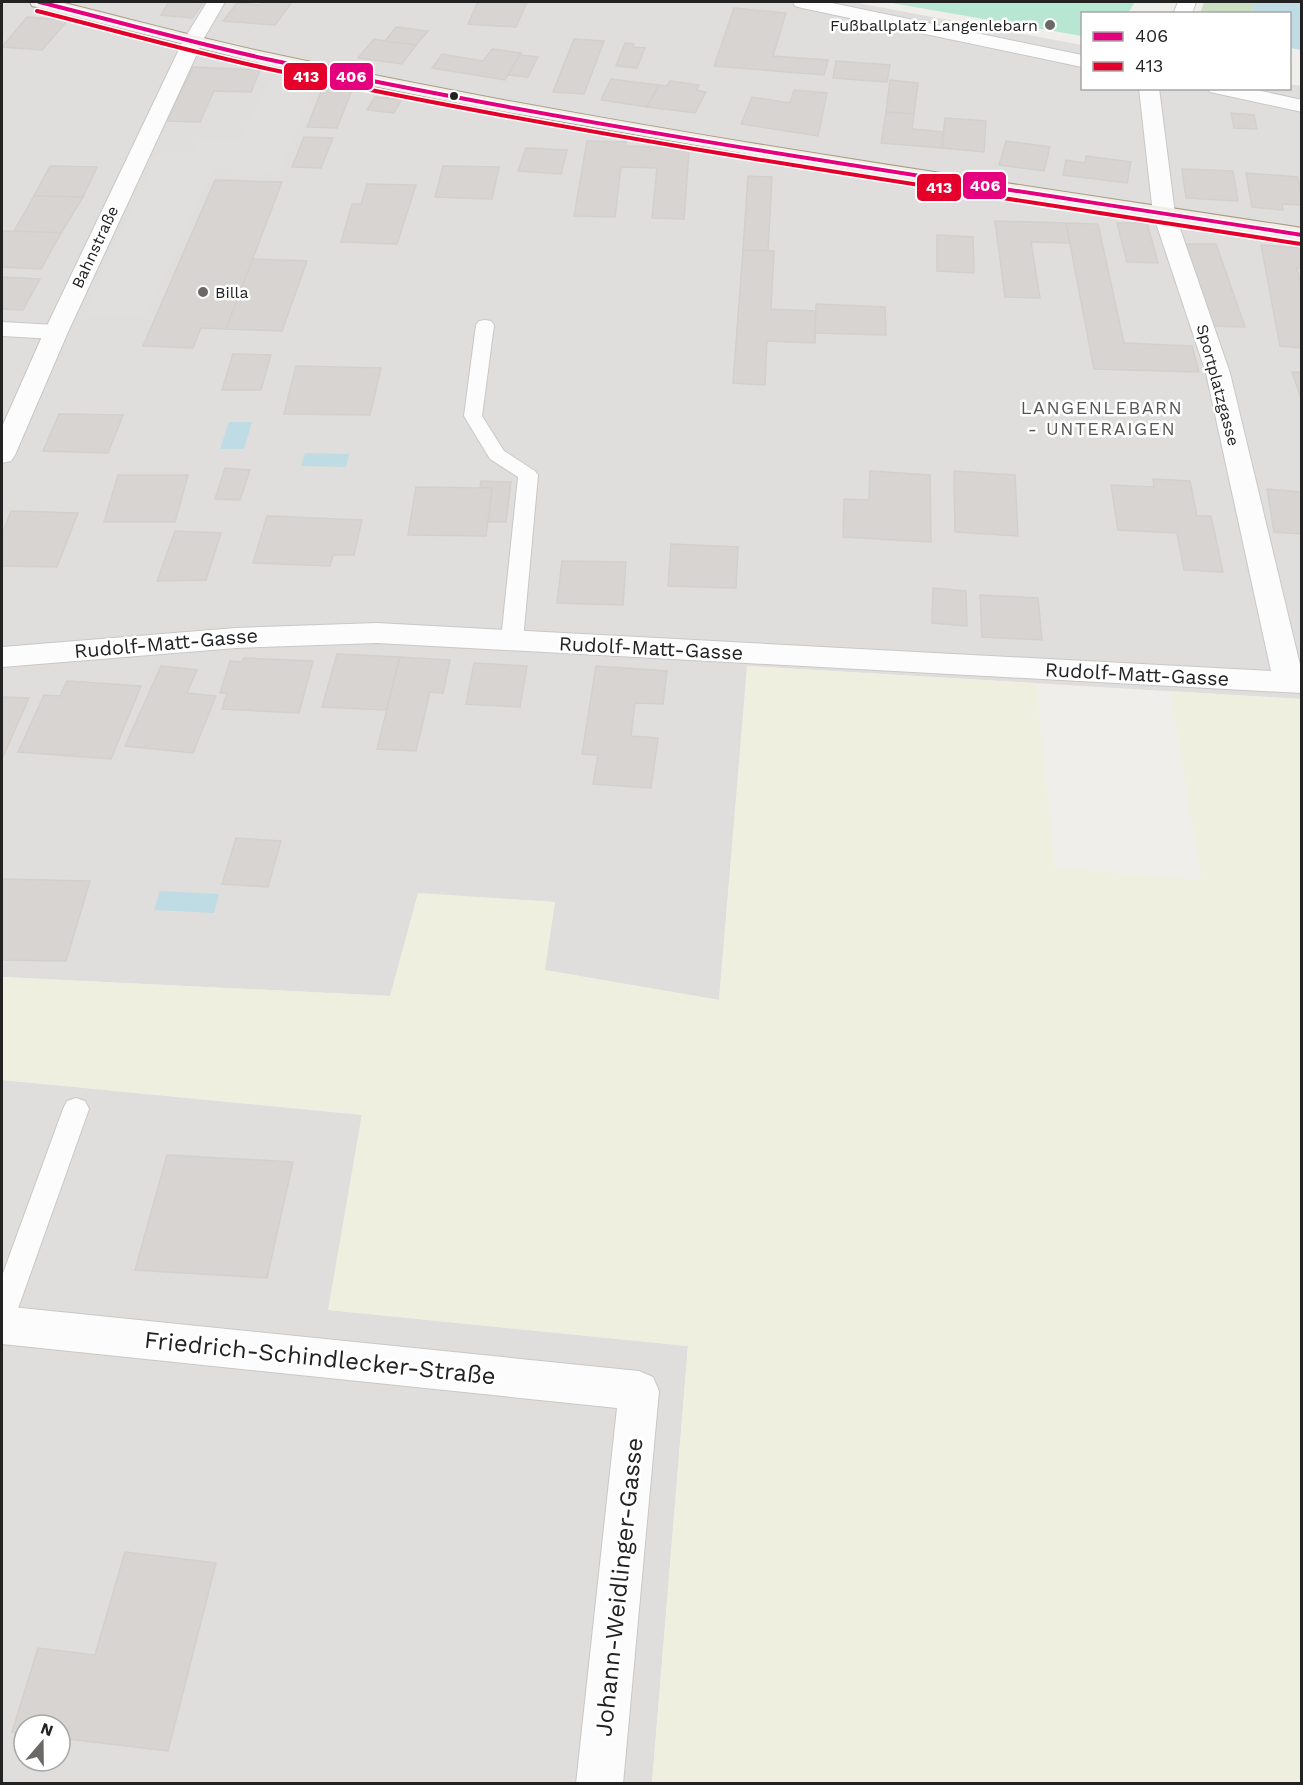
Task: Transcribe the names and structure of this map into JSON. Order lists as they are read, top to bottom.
{
  "streets": {
    "street": [
      "Bahnstraße",
      "Sportplatzgasse",
      "Rudolf-Matt-Gasse",
      "Friedrich-Schindlecker-Straße",
      "Johann-Weidlinger-Gasse"
    ]
  },
  "crossings": [
    ["Sportplatzgasse", "Rudolf-Matt-Gasse"],
    ["Friedrich-Schindlecker-Straße", "Johann-Weidlinger-Gasse"]
  ],
  "districts": ["LANGENLEBARN - UNTERAIGEN"],
  "places": ["Fußballplatz Langenlebarn", "Billa"],
  "lines": ["transit line 406", "transit line 413"],
  "legend": ["406", "413"],
  "north": "top"
}
